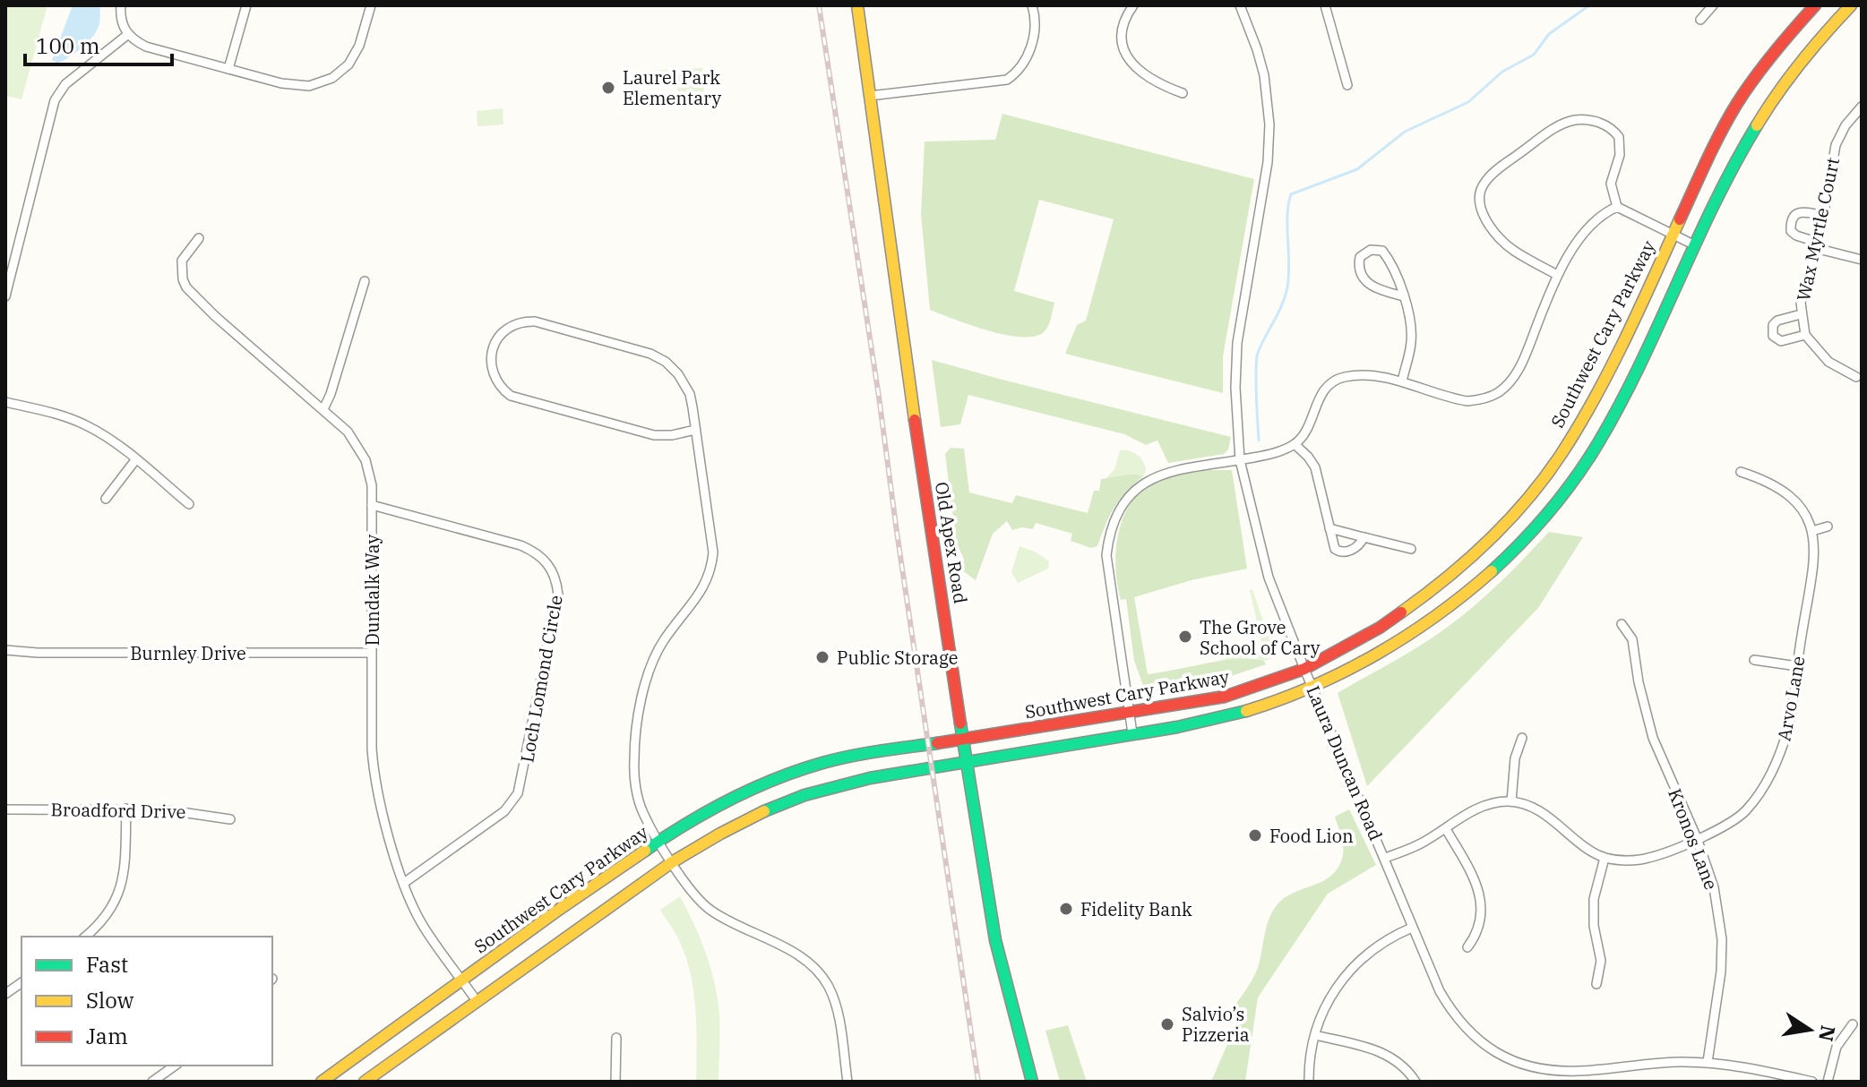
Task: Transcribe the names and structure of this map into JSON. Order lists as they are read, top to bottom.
{
  "streets": {
    "main road": ["Southwest Cary Parkway", "Old Apex Road"],
    "street": [
      "Wax Myrtle Court",
      "Dundalk Way",
      "Burnley Drive",
      "Loch Lomond Circle",
      "Arvo Lane",
      "Laura Duncan Road",
      "Broadford Drive",
      "Kronos Lane"
    ]
  },
  "crossings": [
    ["Southwest Cary Parkway", "Old Apex Road"],
    ["Southwest Cary Parkway", "Dundalk Way"],
    ["Southwest Cary Parkway", "Laura Duncan Road"],
    ["Dundalk Way", "Burnley Drive"],
    ["Dundalk Way", "Loch Lomond Circle"],
    ["Arvo Lane", "Kronos Lane"],
    ["Laura Duncan Road", "Kronos Lane"]
  ],
  "places": [
    "Laurel Park Elementary",
    "The Grove School of Cary",
    "Public Storage",
    "Food Lion",
    "Fidelity Bank",
    "Salvio’s Pizzeria"
  ],
  "legend": ["Fast", "Slow", "Jam"],
  "scale_bar": "100 m",
  "north": "right"
}
